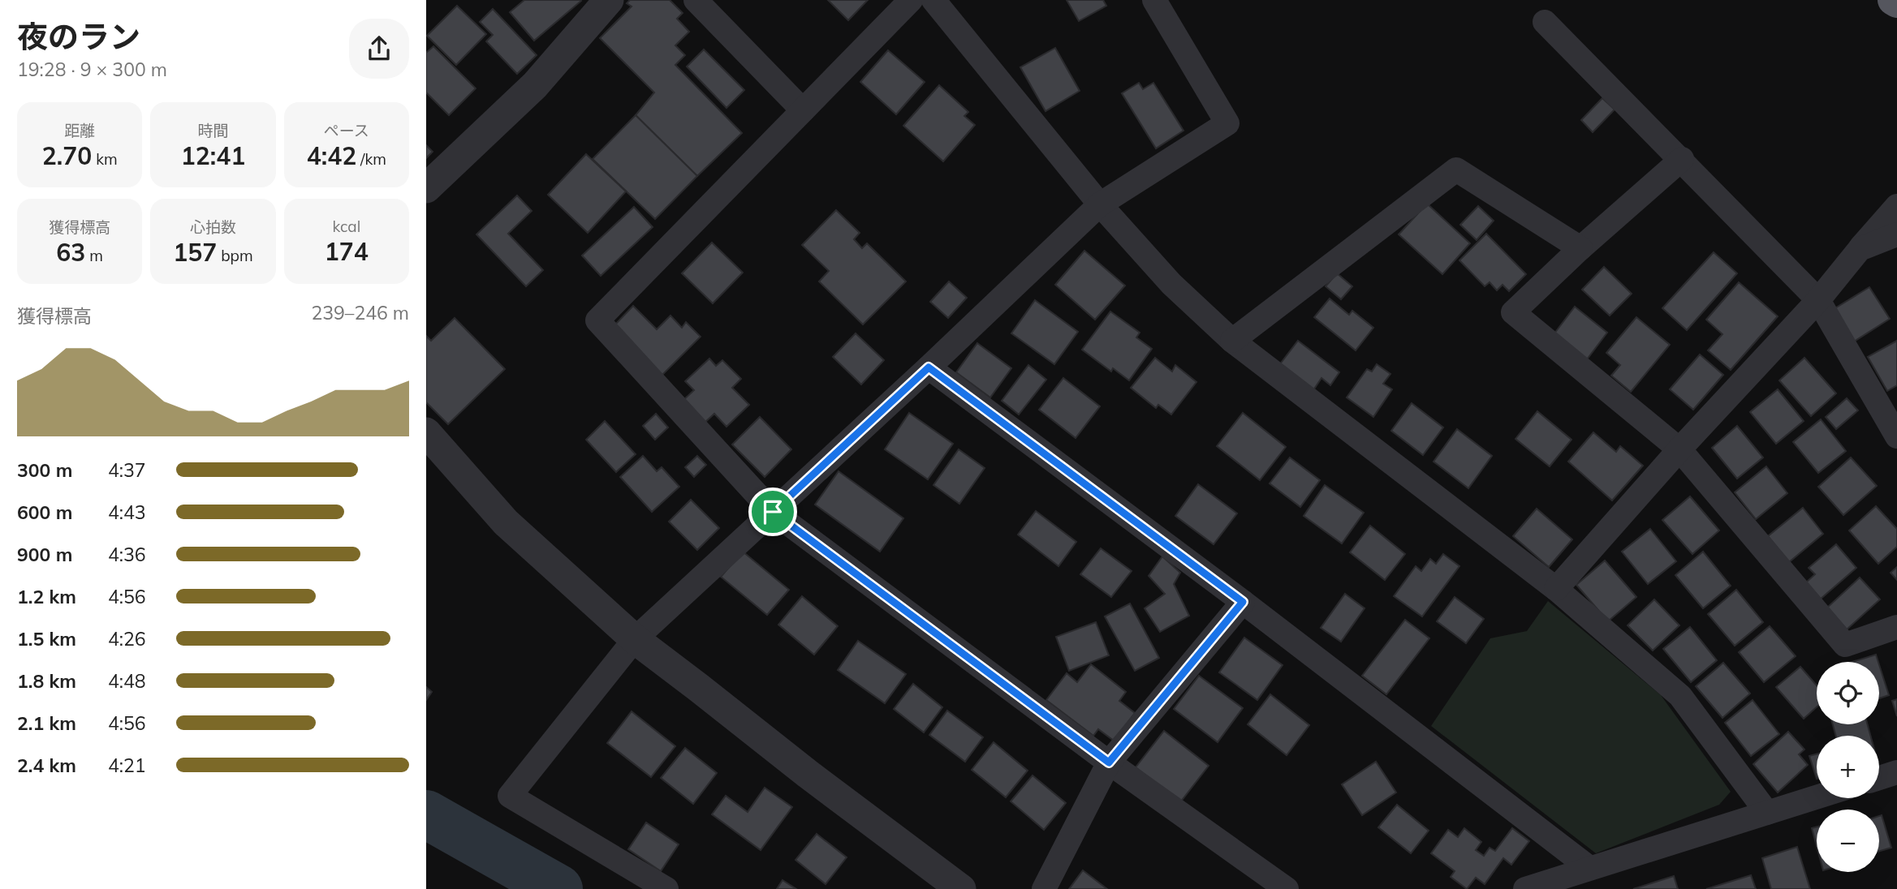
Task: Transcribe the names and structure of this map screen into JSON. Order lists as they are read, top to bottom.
{
  "page": {
    "heading": ["夜のラン", "19:28 · 9 × 300 m"],
    "stats": [
      ["距離", "2.70 km"],
      ["時間", "12:41"],
      ["ペース", "4:42 /km"],
      ["獲得標高", "63 m"],
      ["心拍数", "157 bpm"],
      ["kcal", "174"]
    ],
    "chart": ["獲得標高", "239–246 m"],
    "list": [
      {
        "name": "300 m",
        "note": "4:37"
      },
      {
        "name": "600 m",
        "note": "4:43"
      },
      {
        "name": "900 m",
        "note": "4:36"
      },
      {
        "name": "1.2 km",
        "note": "4:56"
      },
      {
        "name": "1.5 km",
        "note": "4:26"
      },
      {
        "name": "1.8 km",
        "note": "4:48"
      },
      {
        "name": "2.1 km",
        "note": "4:56"
      },
      {
        "name": "2.4 km",
        "note": "4:21"
      }
    ],
    "map_buttons": ["+", "−"]
  }
}
